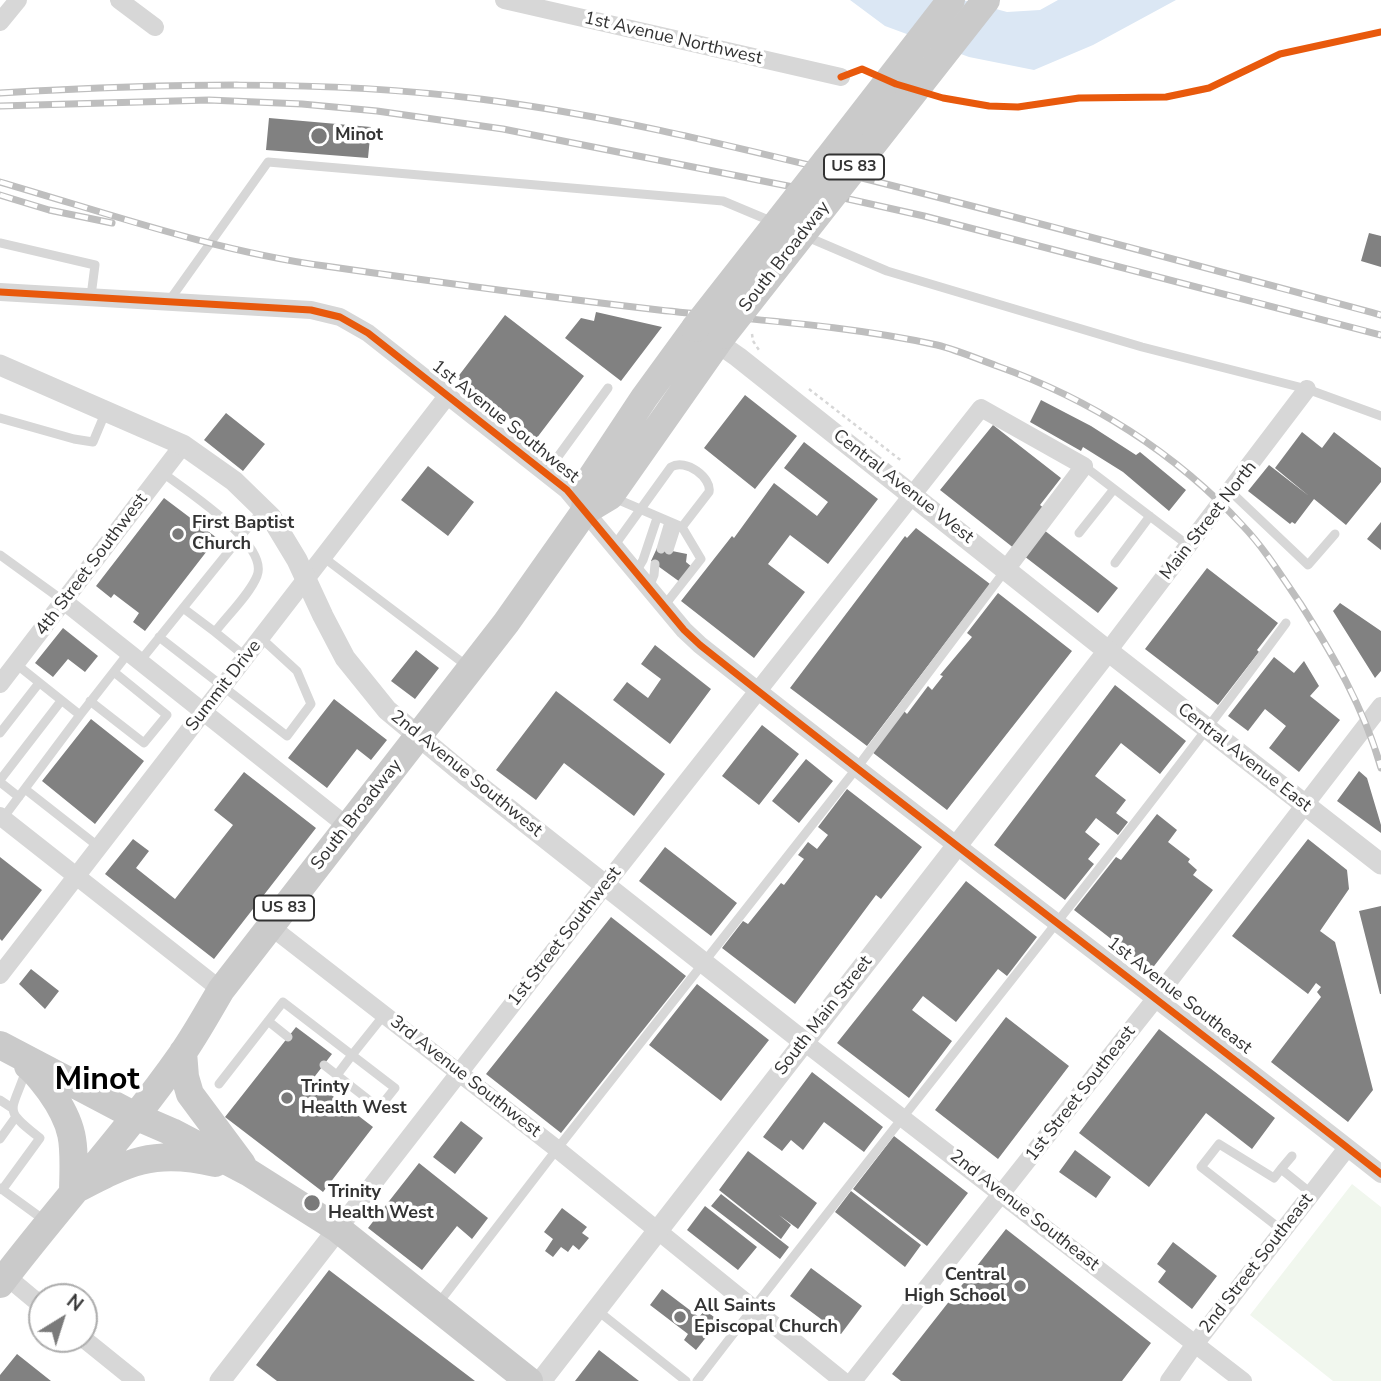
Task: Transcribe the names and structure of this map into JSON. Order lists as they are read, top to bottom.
{
  "streets": {
    "main road": ["US 83", "South Broadway"],
    "street": [
      "1st Avenue Northwest",
      "1st Avenue Southwest",
      "Central Avenue West",
      "Main Street North",
      "4th Street Southwest",
      "Summit Drive",
      "Central Avenue East",
      "2nd Avenue Southwest",
      "1st Street Southwest",
      "1st Avenue Southeast",
      "South Main Street",
      "3rd Avenue Southwest",
      "1st Street Southeast",
      "2nd Avenue Southeast",
      "2nd Street Southeast"
    ]
  },
  "crossings": [
    ["South Broadway", "1st Avenue Southwest"],
    ["South Broadway", "Central Avenue West"],
    ["South Broadway", "2nd Avenue Southwest"],
    ["South Broadway", "3rd Avenue Southwest"],
    ["1st Avenue Southwest", "Summit Drive"],
    ["1st Avenue Southwest", "1st Street Southwest"],
    ["1st Avenue Southwest", "1st Avenue Southeast"],
    ["1st Avenue Southwest", "South Main Street"],
    ["Central Avenue West", "Main Street North"],
    ["Central Avenue West", "Central Avenue East"],
    ["Central Avenue West", "1st Street Southwest"],
    ["Central Avenue West", "South Main Street"],
    ["Main Street North", "Central Avenue East"],
    ["Main Street North", "South Main Street"],
    ["4th Street Southwest", "2nd Avenue Southwest"],
    ["Summit Drive", "2nd Avenue Southwest"],
    ["Central Avenue East", "South Main Street"],
    ["Central Avenue East", "1st Street Southeast"],
    ["2nd Avenue Southwest", "1st Street Southwest"],
    ["2nd Avenue Southwest", "South Main Street"],
    ["2nd Avenue Southwest", "2nd Avenue Southeast"],
    ["1st Street Southwest", "3rd Avenue Southwest"],
    ["1st Avenue Southeast", "South Main Street"],
    ["1st Avenue Southeast", "1st Street Southeast"],
    ["1st Avenue Southeast", "2nd Street Southeast"],
    ["South Main Street", "3rd Avenue Southwest"],
    ["South Main Street", "2nd Avenue Southeast"],
    ["1st Street Southeast", "2nd Avenue Southeast"],
    ["2nd Avenue Southeast", "2nd Street Southeast"]
  ],
  "districts": ["Minot"],
  "places": [
    "Minot",
    "First Baptist Church",
    "Trinty Health West",
    "Trinity Health West",
    "Central High School",
    "All Saints Episcopal Church"
  ],
  "north": "top right"
}
